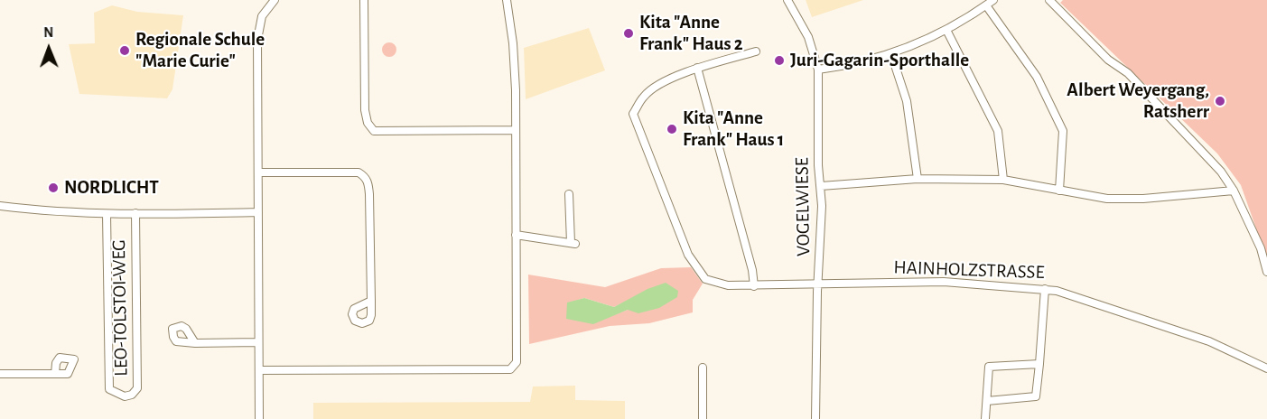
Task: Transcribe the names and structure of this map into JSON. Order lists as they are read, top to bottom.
{
  "streets": {
    "street": ["VOGELWIESE", "HAINHOLZSTRASSE", "LEO-TOLSTOI-WEG"]
  },
  "crossings": [
    ["VOGELWIESE", "HAINHOLZSTRASSE"]
  ],
  "places": [
    "Kita \"Anne Frank\" Haus 2",
    "Regionale Schule \"Marie Curie\"",
    "Juri-Gagarin-Sporthalle",
    "Albert Weyergang, Ratsherr",
    "Kita \"Anne Frank\" Haus 1",
    "NORDLICHT"
  ],
  "north": "top"
}
